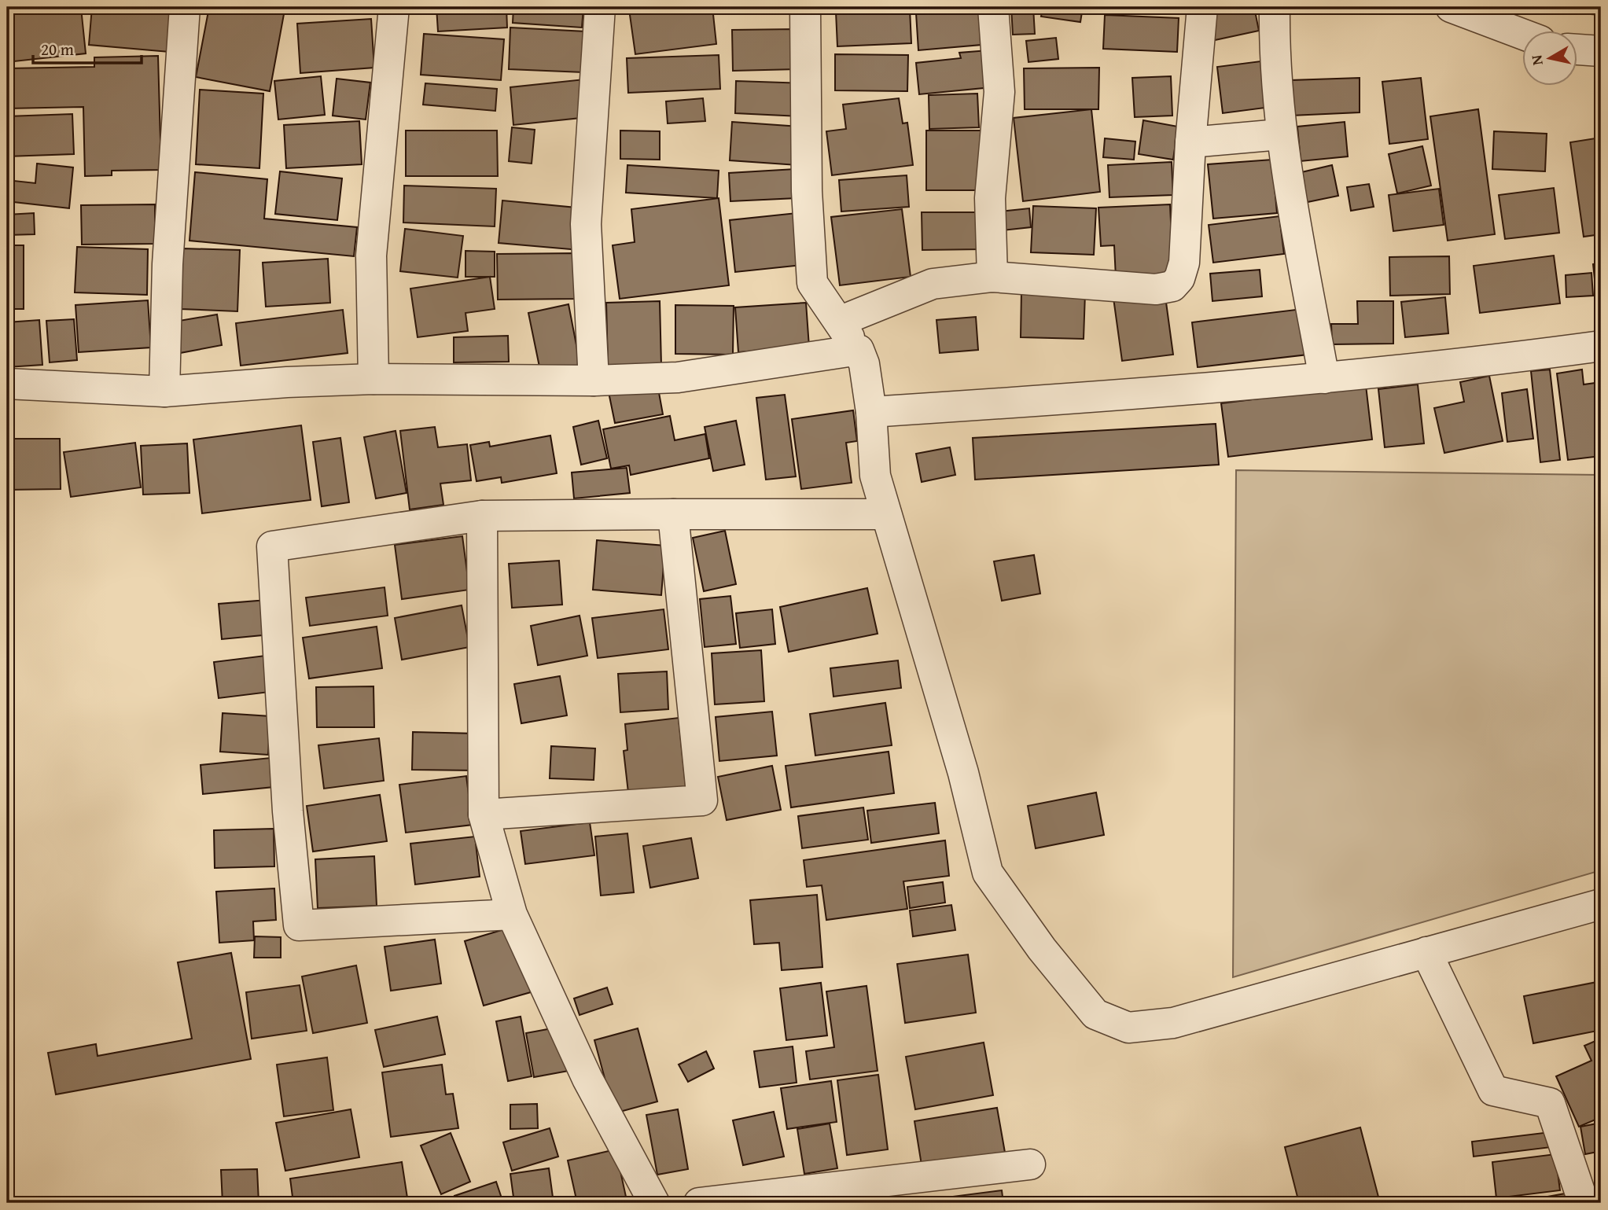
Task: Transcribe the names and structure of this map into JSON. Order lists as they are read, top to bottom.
{
  "scale_bar": "20 m",
  "north": "left"
}
